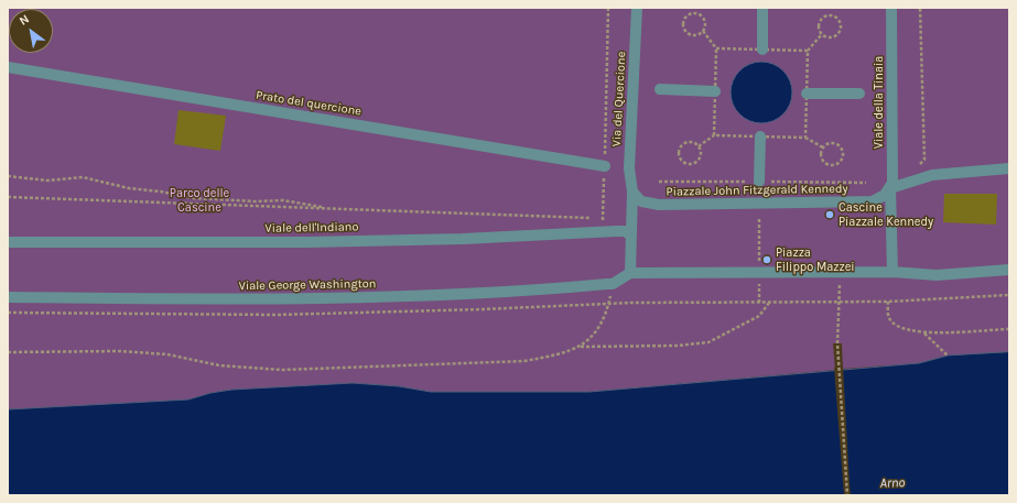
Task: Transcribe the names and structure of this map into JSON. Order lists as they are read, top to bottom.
{
  "streets": {
    "street": [
      "Via del Quercione",
      "Viale della Tinaia",
      "Prato del quercione",
      "Piazzale John Fitzgerald Kennedy",
      "Viale dell'Indiano",
      "Viale George Washington"
    ]
  },
  "crossings": [
    ["Via del Quercione", "Piazzale John Fitzgerald Kennedy"],
    ["Viale della Tinaia", "Piazzale John Fitzgerald Kennedy"]
  ],
  "water": ["Arno"],
  "parks": ["Parco delle Cascine"],
  "places": ["Cascine Piazzale Kennedy", "Piazza Filippo Mazzei"],
  "north": "top left"
}
